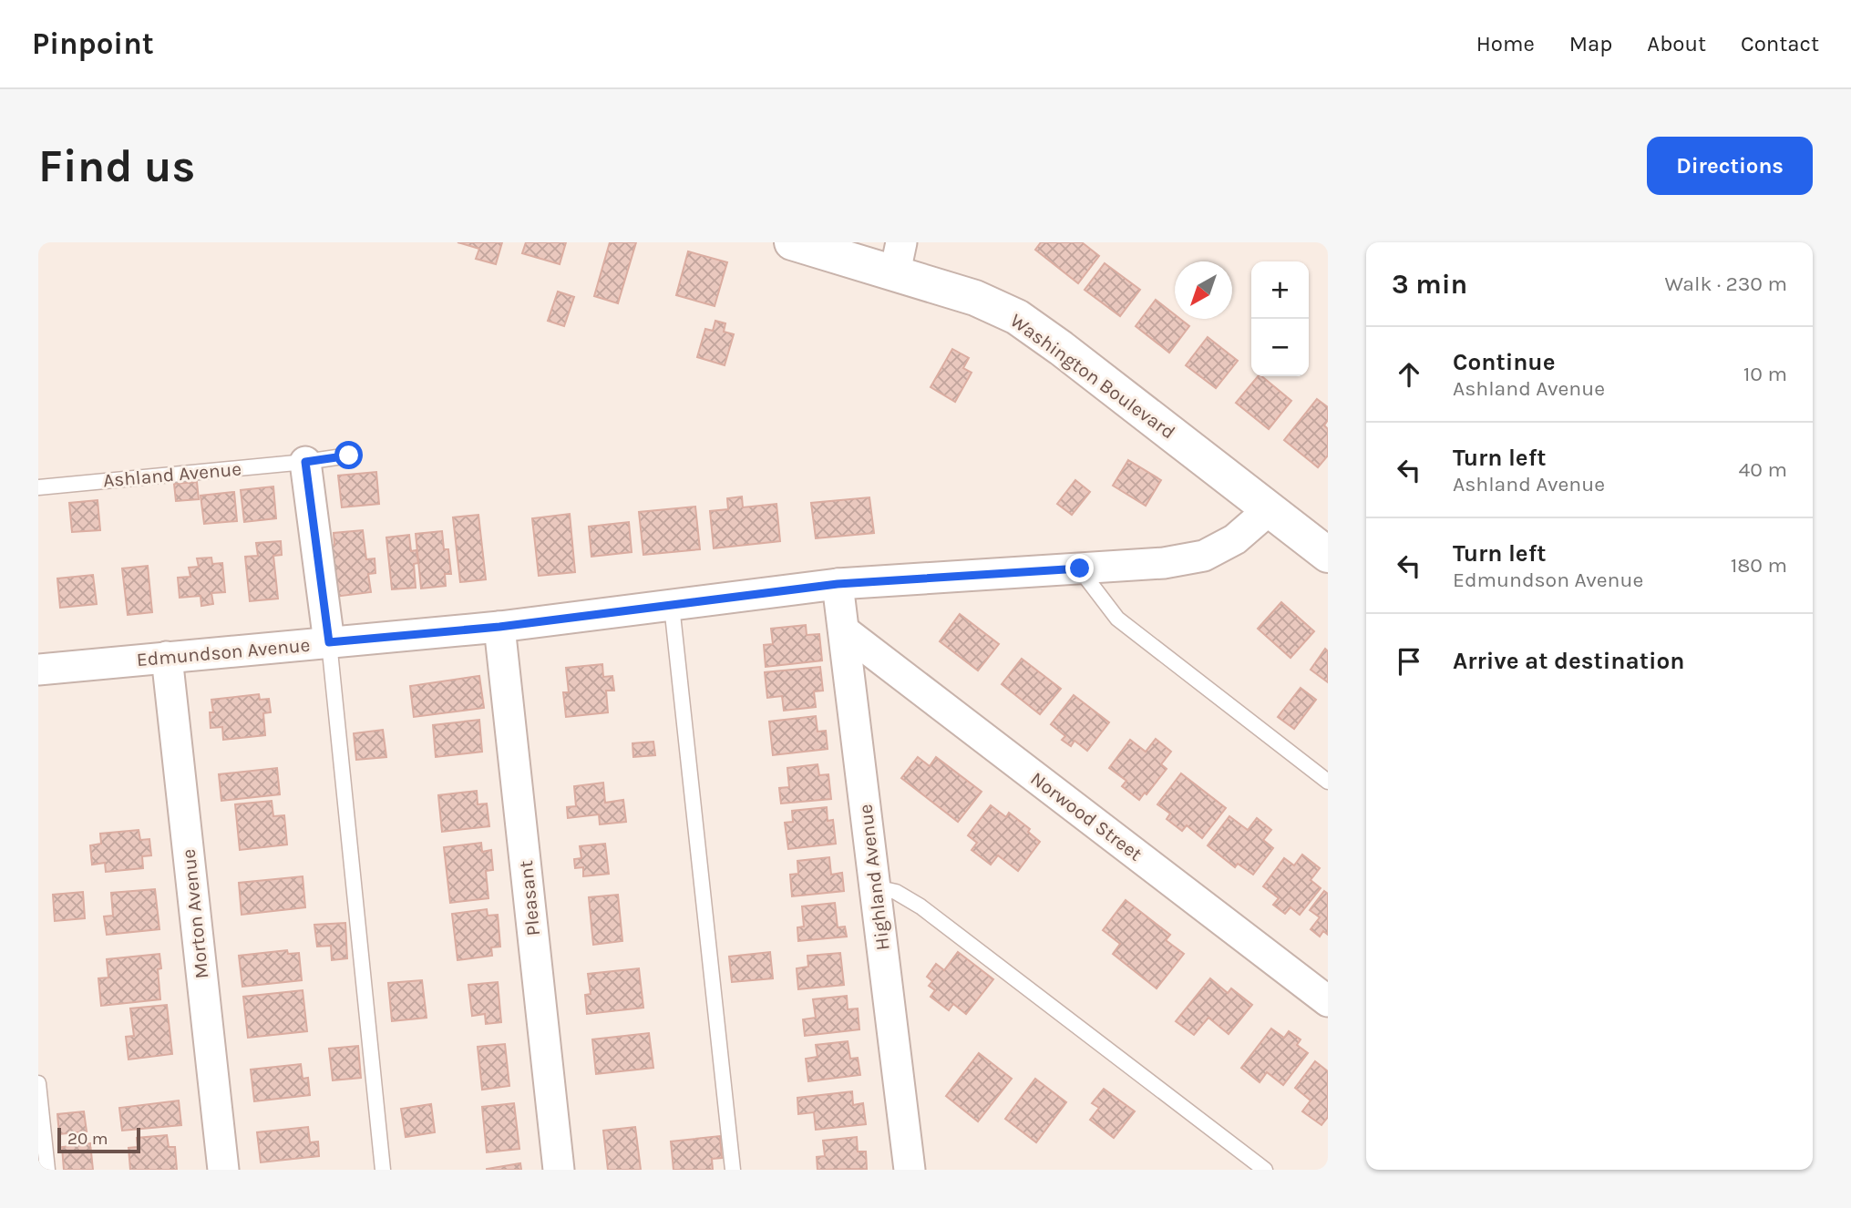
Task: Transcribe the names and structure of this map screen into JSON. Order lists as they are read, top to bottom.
{
  "streets": {
    "street": [
      "Washington Boulevard",
      "Edmundson Avenue",
      "Norwood Street",
      "Highland Avenue",
      "Pleasant",
      "Morton Avenue"
    ],
    "lane": ["Ashland Avenue"]
  },
  "crossings": [
    ["Washington Boulevard", "Edmundson Avenue"],
    ["Edmundson Avenue", "Highland Avenue"],
    ["Edmundson Avenue", "Pleasant"],
    ["Edmundson Avenue", "Morton Avenue"],
    ["Norwood Street", "Highland Avenue"]
  ],
  "scale_bar": "20 m",
  "north": "bottom left",
  "page": {
    "header": "Pinpoint",
    "nav": [
      "Home",
      "Map",
      "About",
      "Contact"
    ],
    "buttons": "Directions",
    "title": "Find us",
    "heading": ["3 min", "Walk · 230 m"],
    "map_buttons": ["+", "−"],
    "list": [
      ["Continue", "Ashland Avenue", "10 m"],
      ["Turn left", "Ashland Avenue", "40 m"],
      ["Turn left", "Edmundson Avenue", "180 m"],
      "Arrive at destination"
    ],
    "scale": "20 m"
  }
}
